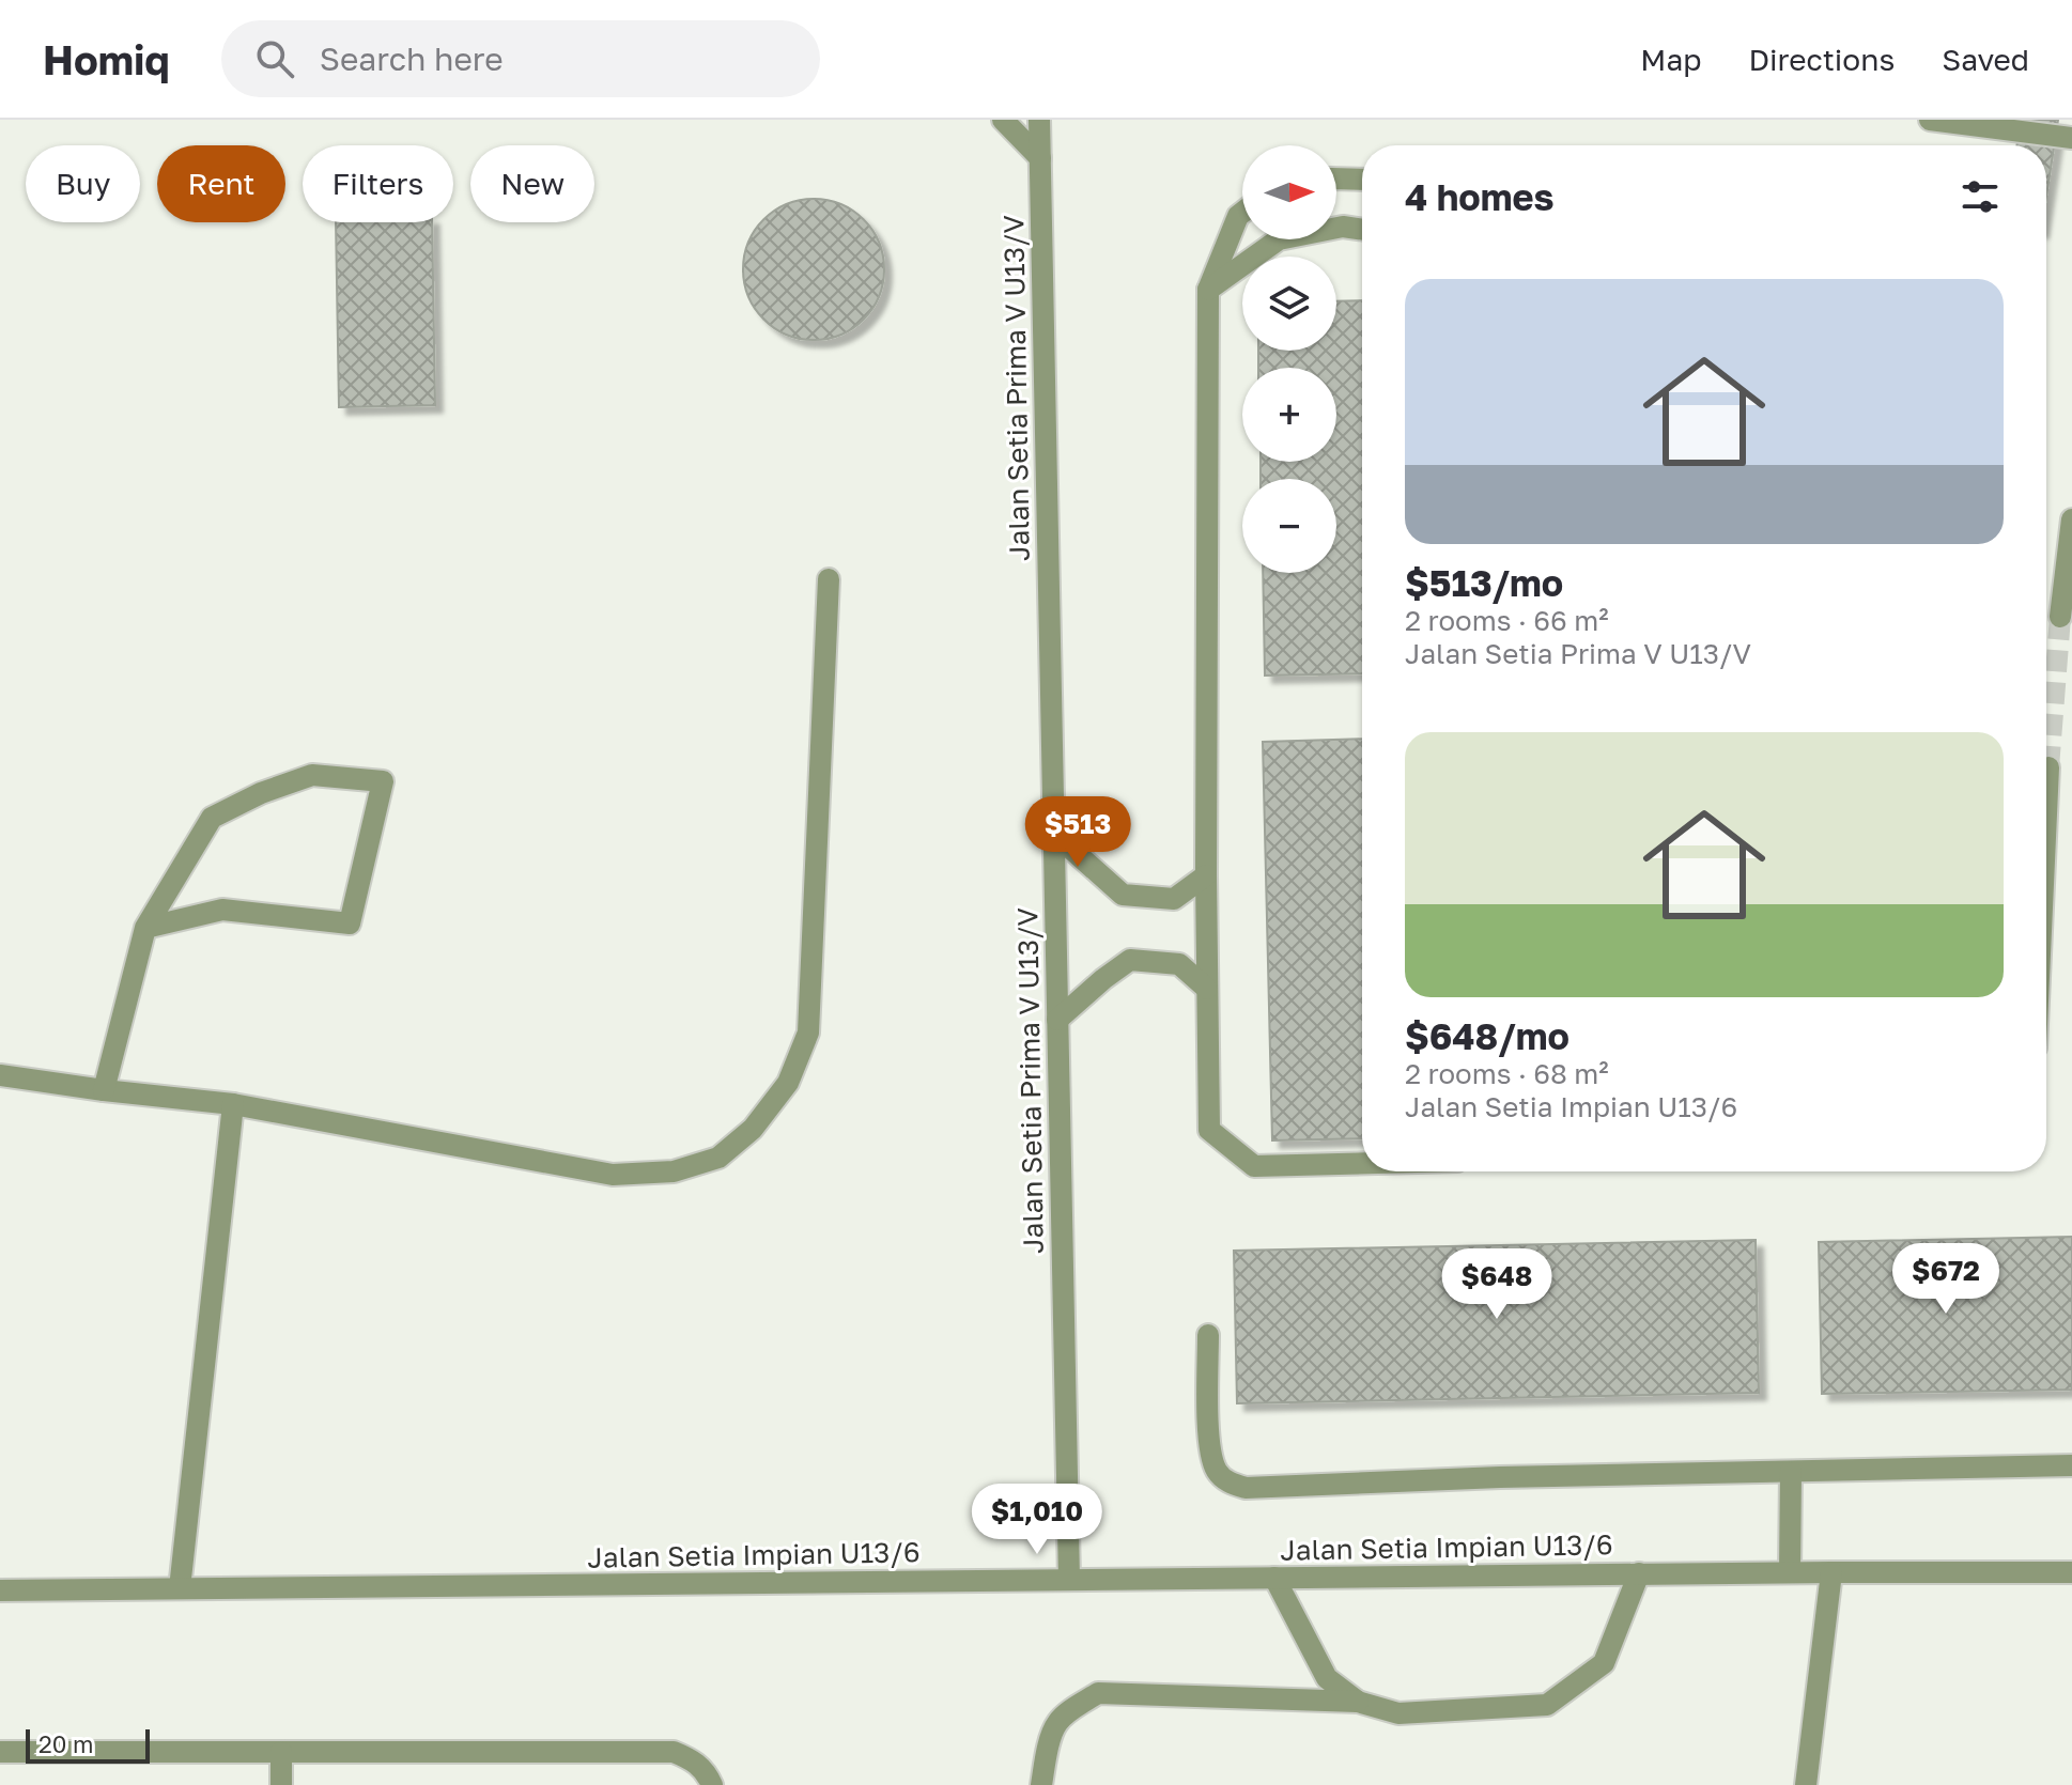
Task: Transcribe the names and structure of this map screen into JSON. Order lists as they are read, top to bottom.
{
  "streets": {
    "street": ["Jalan Setia Prima V U13/V", "Jalan Setia Impian U13/6"]
  },
  "crossings": [
    ["Jalan Setia Prima V U13/V", "Jalan Setia Impian U13/6"]
  ],
  "scale_bar": "20 m",
  "north": "right",
  "page": {
    "header": "Homiq",
    "search": "Search here",
    "nav": ["Map", "Directions", "Saved"],
    "map_buttons": ["+", "−"],
    "chip": [
      "Buy",
      "Rent",
      "Filters",
      "New"
    ],
    "heading": "4 homes",
    "list": [
      {
        "name": "$513/mo",
        "note": "2 rooms · 66 m² · Jalan Setia Prima V U13/V"
      },
      {
        "name": "$648/mo",
        "note": "2 rooms · 68 m² · Jalan Setia Impian U13/6"
      }
    ],
    "price": [
      "$513",
      "$672",
      "$648",
      "$1,010"
    ],
    "scale": "20 m"
  }
}
